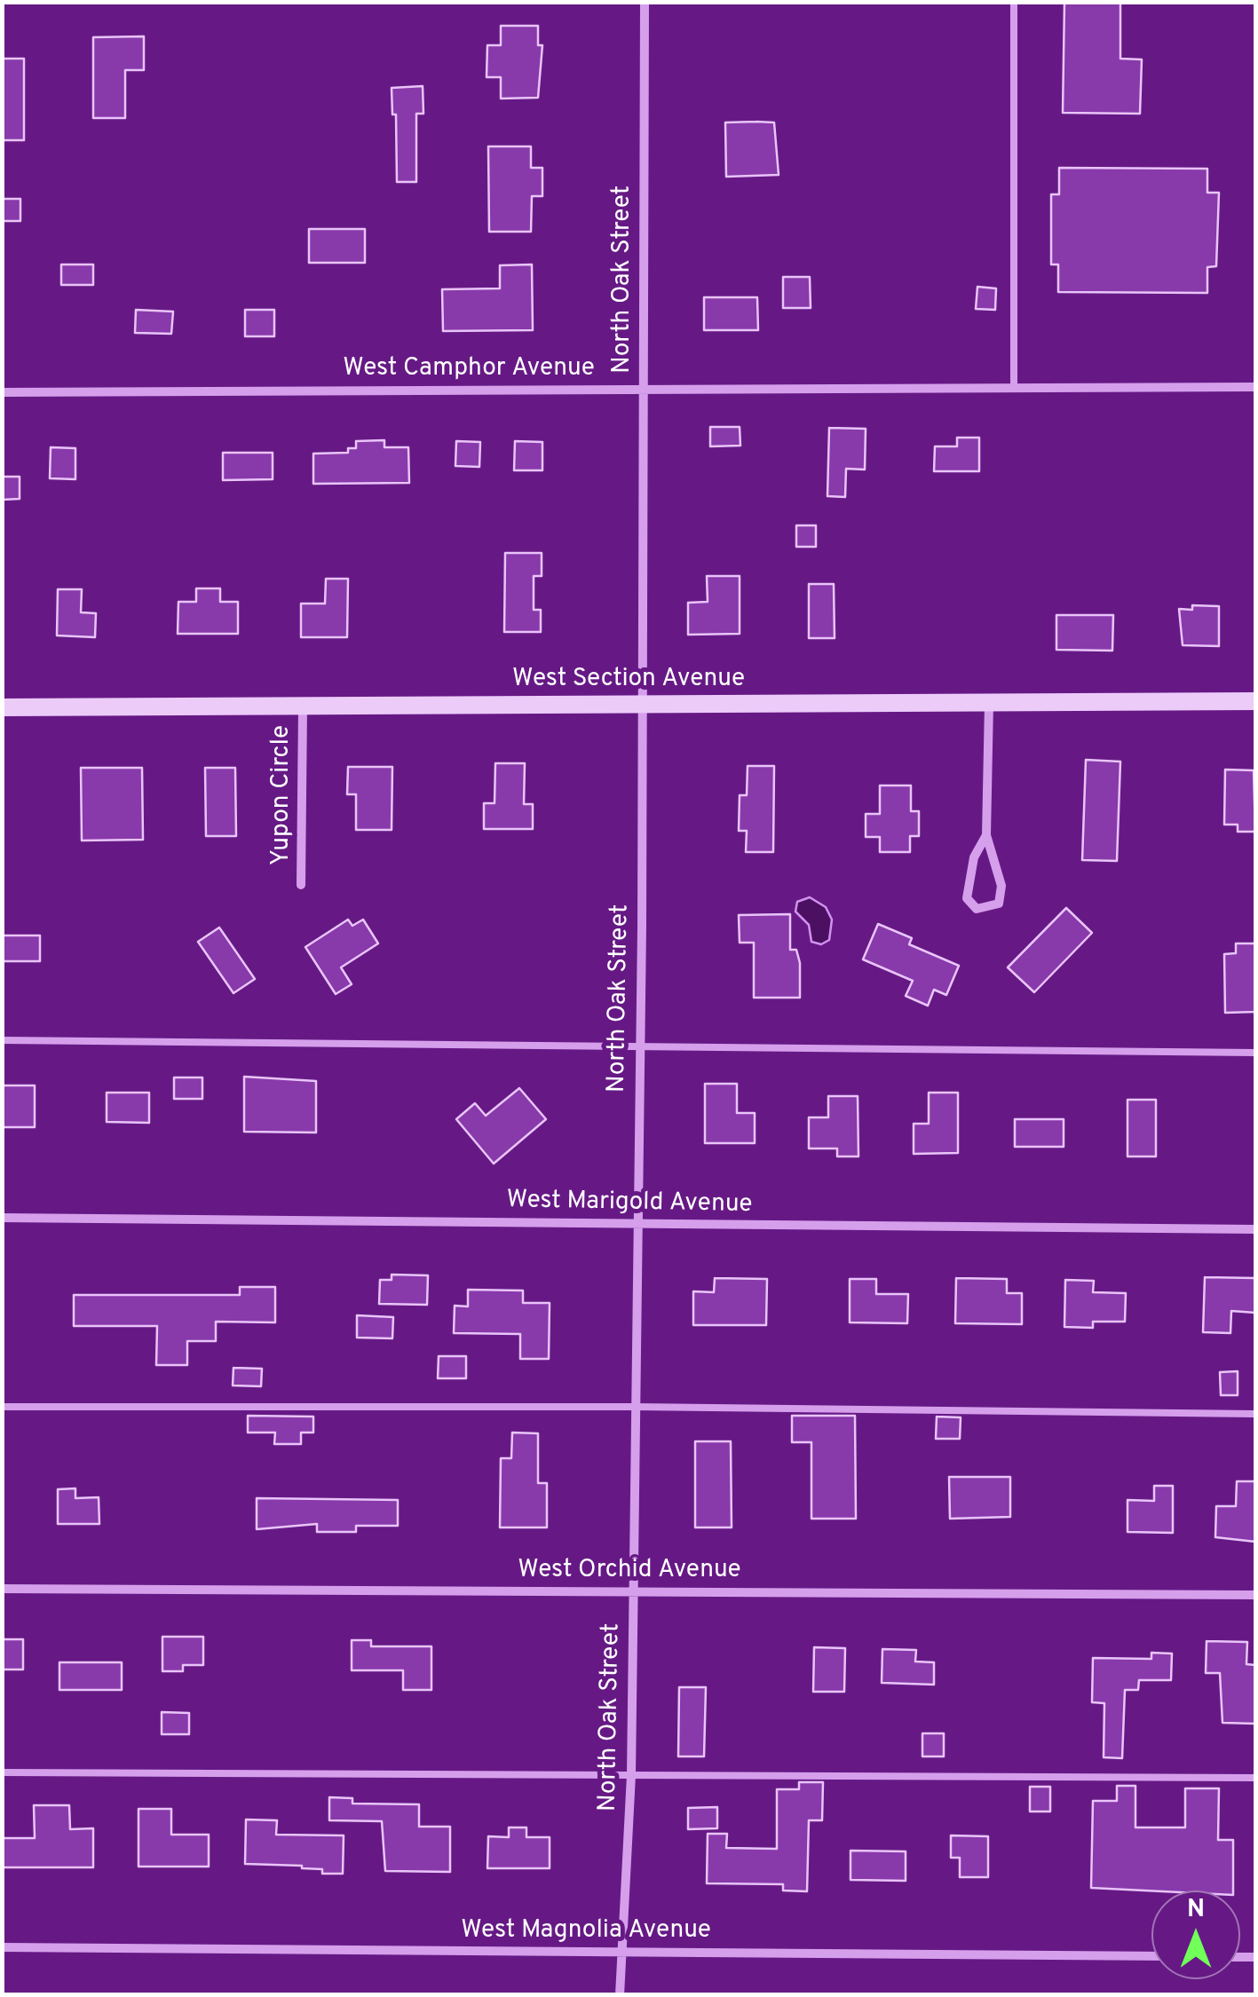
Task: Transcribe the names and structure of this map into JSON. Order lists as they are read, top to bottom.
{
  "streets": {
    "street": [
      "North Oak Street",
      "West Camphor Avenue",
      "West Section Avenue",
      "Yupon Circle",
      "West Marigold Avenue",
      "West Orchid Avenue",
      "West Magnolia Avenue"
    ]
  },
  "crossings": [
    ["North Oak Street", "West Camphor Avenue"],
    ["North Oak Street", "West Section Avenue"],
    ["North Oak Street", "West Marigold Avenue"],
    ["North Oak Street", "West Orchid Avenue"],
    ["North Oak Street", "West Magnolia Avenue"],
    ["West Section Avenue", "Yupon Circle"]
  ],
  "north": "top"
}
